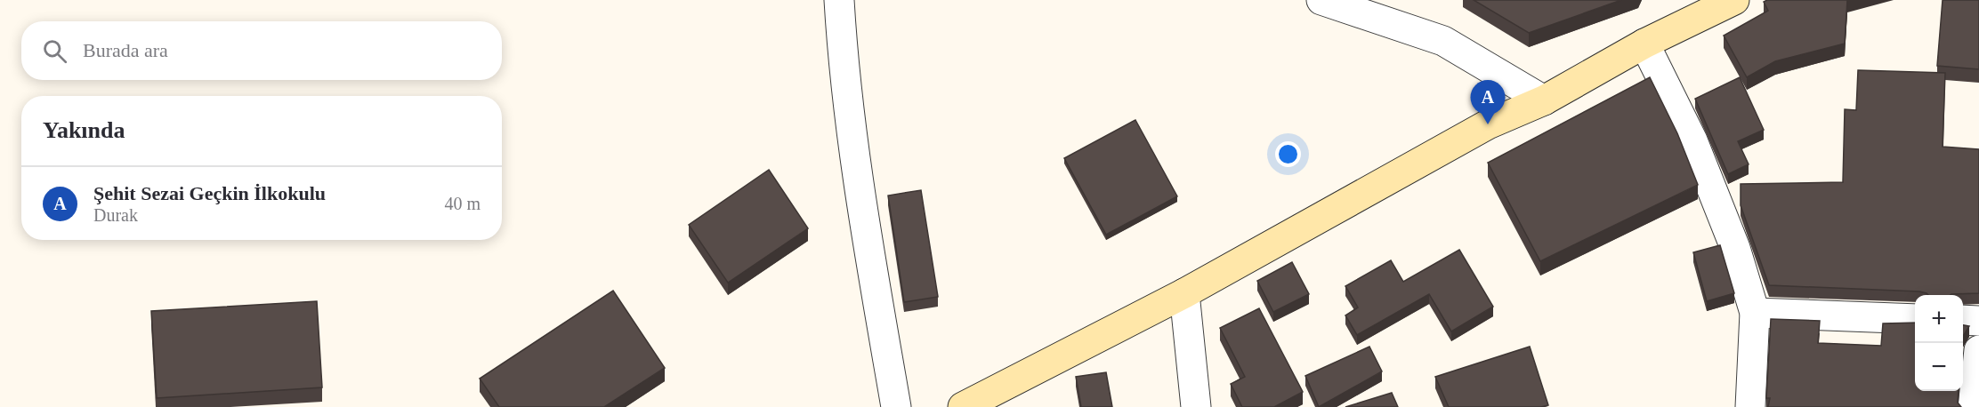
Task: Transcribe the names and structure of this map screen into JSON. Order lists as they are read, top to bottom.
{
  "page": {
    "search": "Burada ara",
    "pins": "A",
    "heading": "Yakında",
    "list": [
      {
        "mark": "A",
        "name": "Şehit Sezai Geçkin İlkokulu",
        "note": "Durak",
        "value": "40 m"
      }
    ],
    "map_buttons": ["+", "−"]
  }
}
